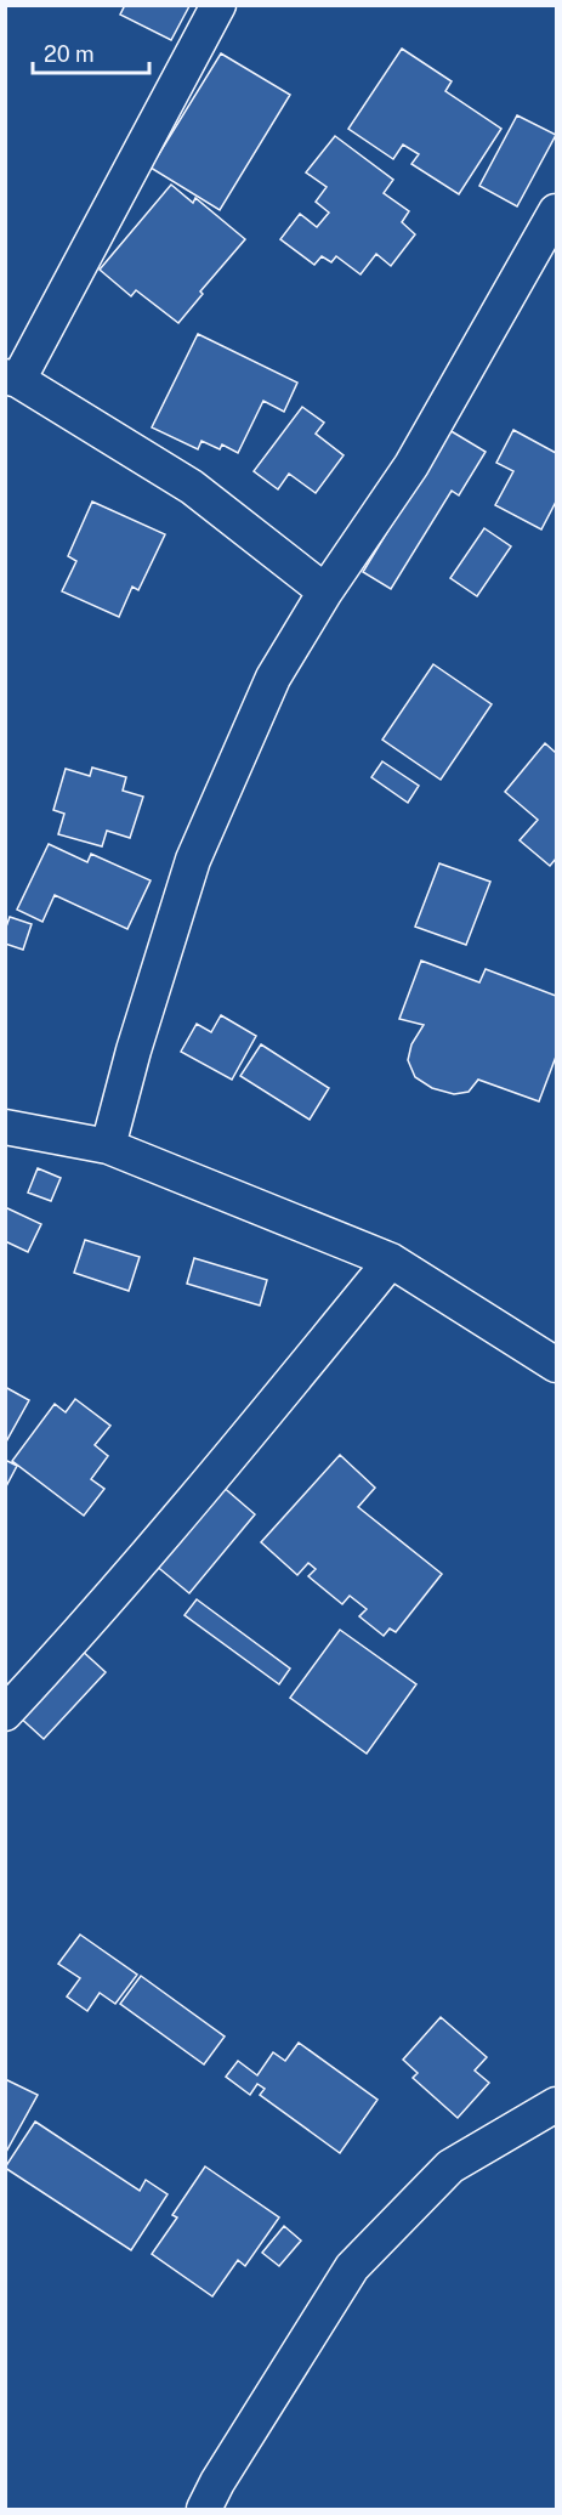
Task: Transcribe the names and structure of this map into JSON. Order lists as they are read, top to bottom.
{
  "scale_bar": "20 m"
}
